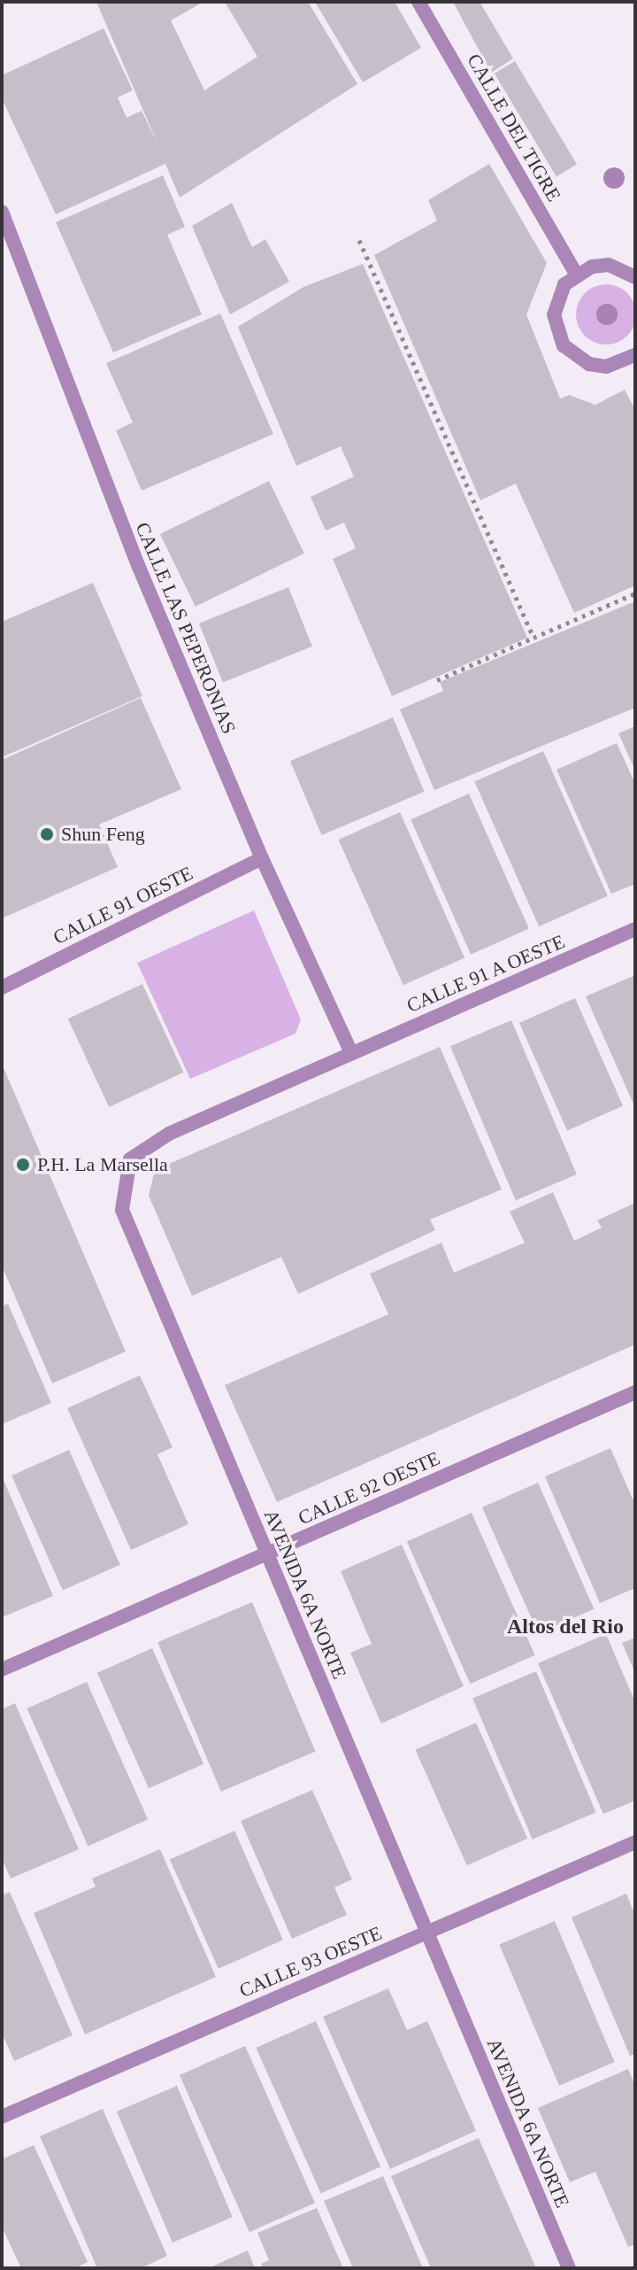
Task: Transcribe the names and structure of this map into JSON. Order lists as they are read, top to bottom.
{
  "streets": {
    "street": [
      "CALLE DEL TIGRE",
      "CALLE LAS PEPERONIAS",
      "CALLE 91 OESTE",
      "CALLE 91 A OESTE",
      "CALLE 92 OESTE",
      "AVENIDA 6A NORTE",
      "CALLE 93 OESTE"
    ]
  },
  "crossings": [
    ["CALLE LAS PEPERONIAS", "CALLE 91 OESTE"],
    ["CALLE LAS PEPERONIAS", "CALLE 91 A OESTE"],
    ["CALLE LAS PEPERONIAS", "AVENIDA 6A NORTE"],
    ["CALLE 91 A OESTE", "AVENIDA 6A NORTE"],
    ["CALLE 92 OESTE", "AVENIDA 6A NORTE"],
    ["AVENIDA 6A NORTE", "CALLE 93 OESTE"]
  ],
  "districts": ["Altos del Rio"],
  "places": ["Shun Feng", "P.H. La Marsella"]
}
